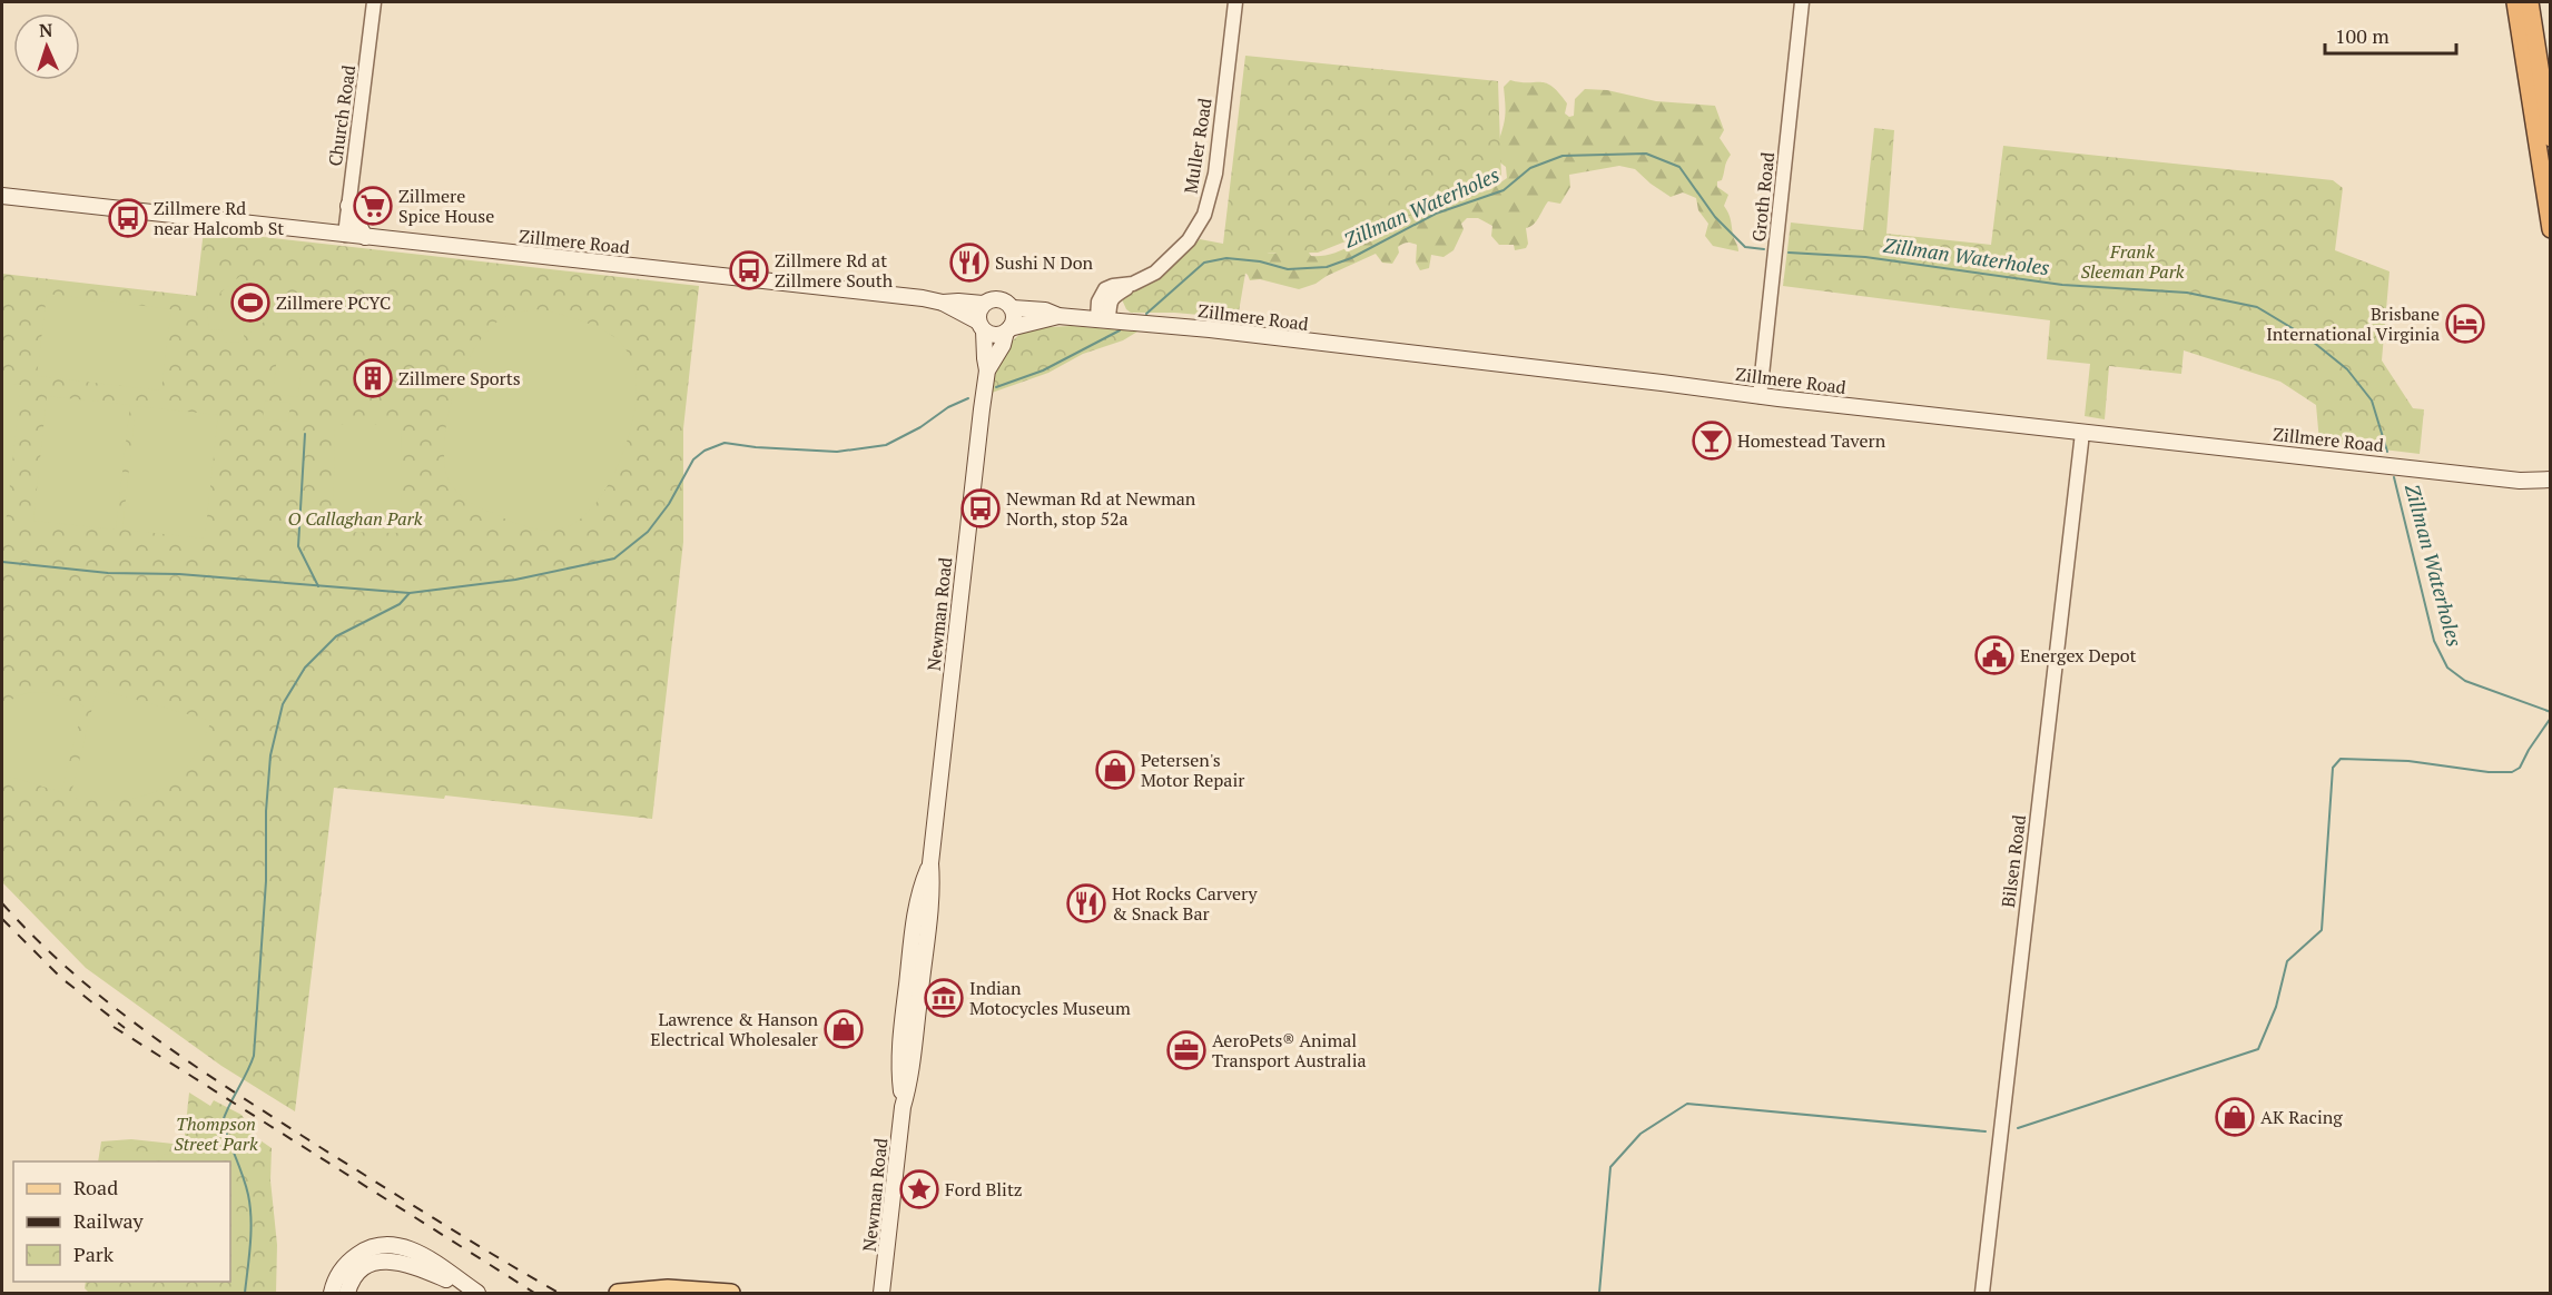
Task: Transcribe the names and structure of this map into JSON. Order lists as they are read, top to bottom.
{
  "streets": {
    "main road": ["Zillmere Road", "Newman Road"],
    "street": [
      "Church Road",
      "Muller Road",
      "Groth Road",
      "Bilsen Road"
    ]
  },
  "crossings": [
    ["Church Road", "Zillmere Road"],
    ["Muller Road", "Zillmere Road"],
    ["Groth Road", "Zillmere Road"],
    ["Zillmere Road", "Newman Road"],
    ["Zillmere Road", "Bilsen Road"]
  ],
  "water": ["Zillman Waterholes"],
  "parks": ["Frank Sleeman Park", "O Callaghan Park", "Thompson Street Park"],
  "places": {
    "supermarket": ["Zillmere Spice House"],
    "bus stop": ["Zillmere Rd near Halcomb St", "Zillmere Rd at Zillmere South", "Newman Rd at Newman North, stop 52a"],
    "restaurant": ["Sushi N Don", "Hot Rocks Carvery & Snack Bar"],
    "sports": ["Zillmere PCYC"],
    "hotel": ["Brisbane International Virginia"],
    "building": ["Zillmere Sports"],
    "bar": ["Homestead Tavern"],
    "public building": ["Energex Depot"],
    "shop": ["Petersen's Motor Repair", "Lawrence & Hanson Electrical Wholesaler", "AK Racing"],
    "museum": ["Indian Motocycles Museum"],
    "office": ["AeroPets® Animal Transport Australia"],
    "place": ["Ford Blitz"]
  },
  "legend": ["Road", "Railway", "Park"],
  "scale_bar": "100 m",
  "north": "top"
}
